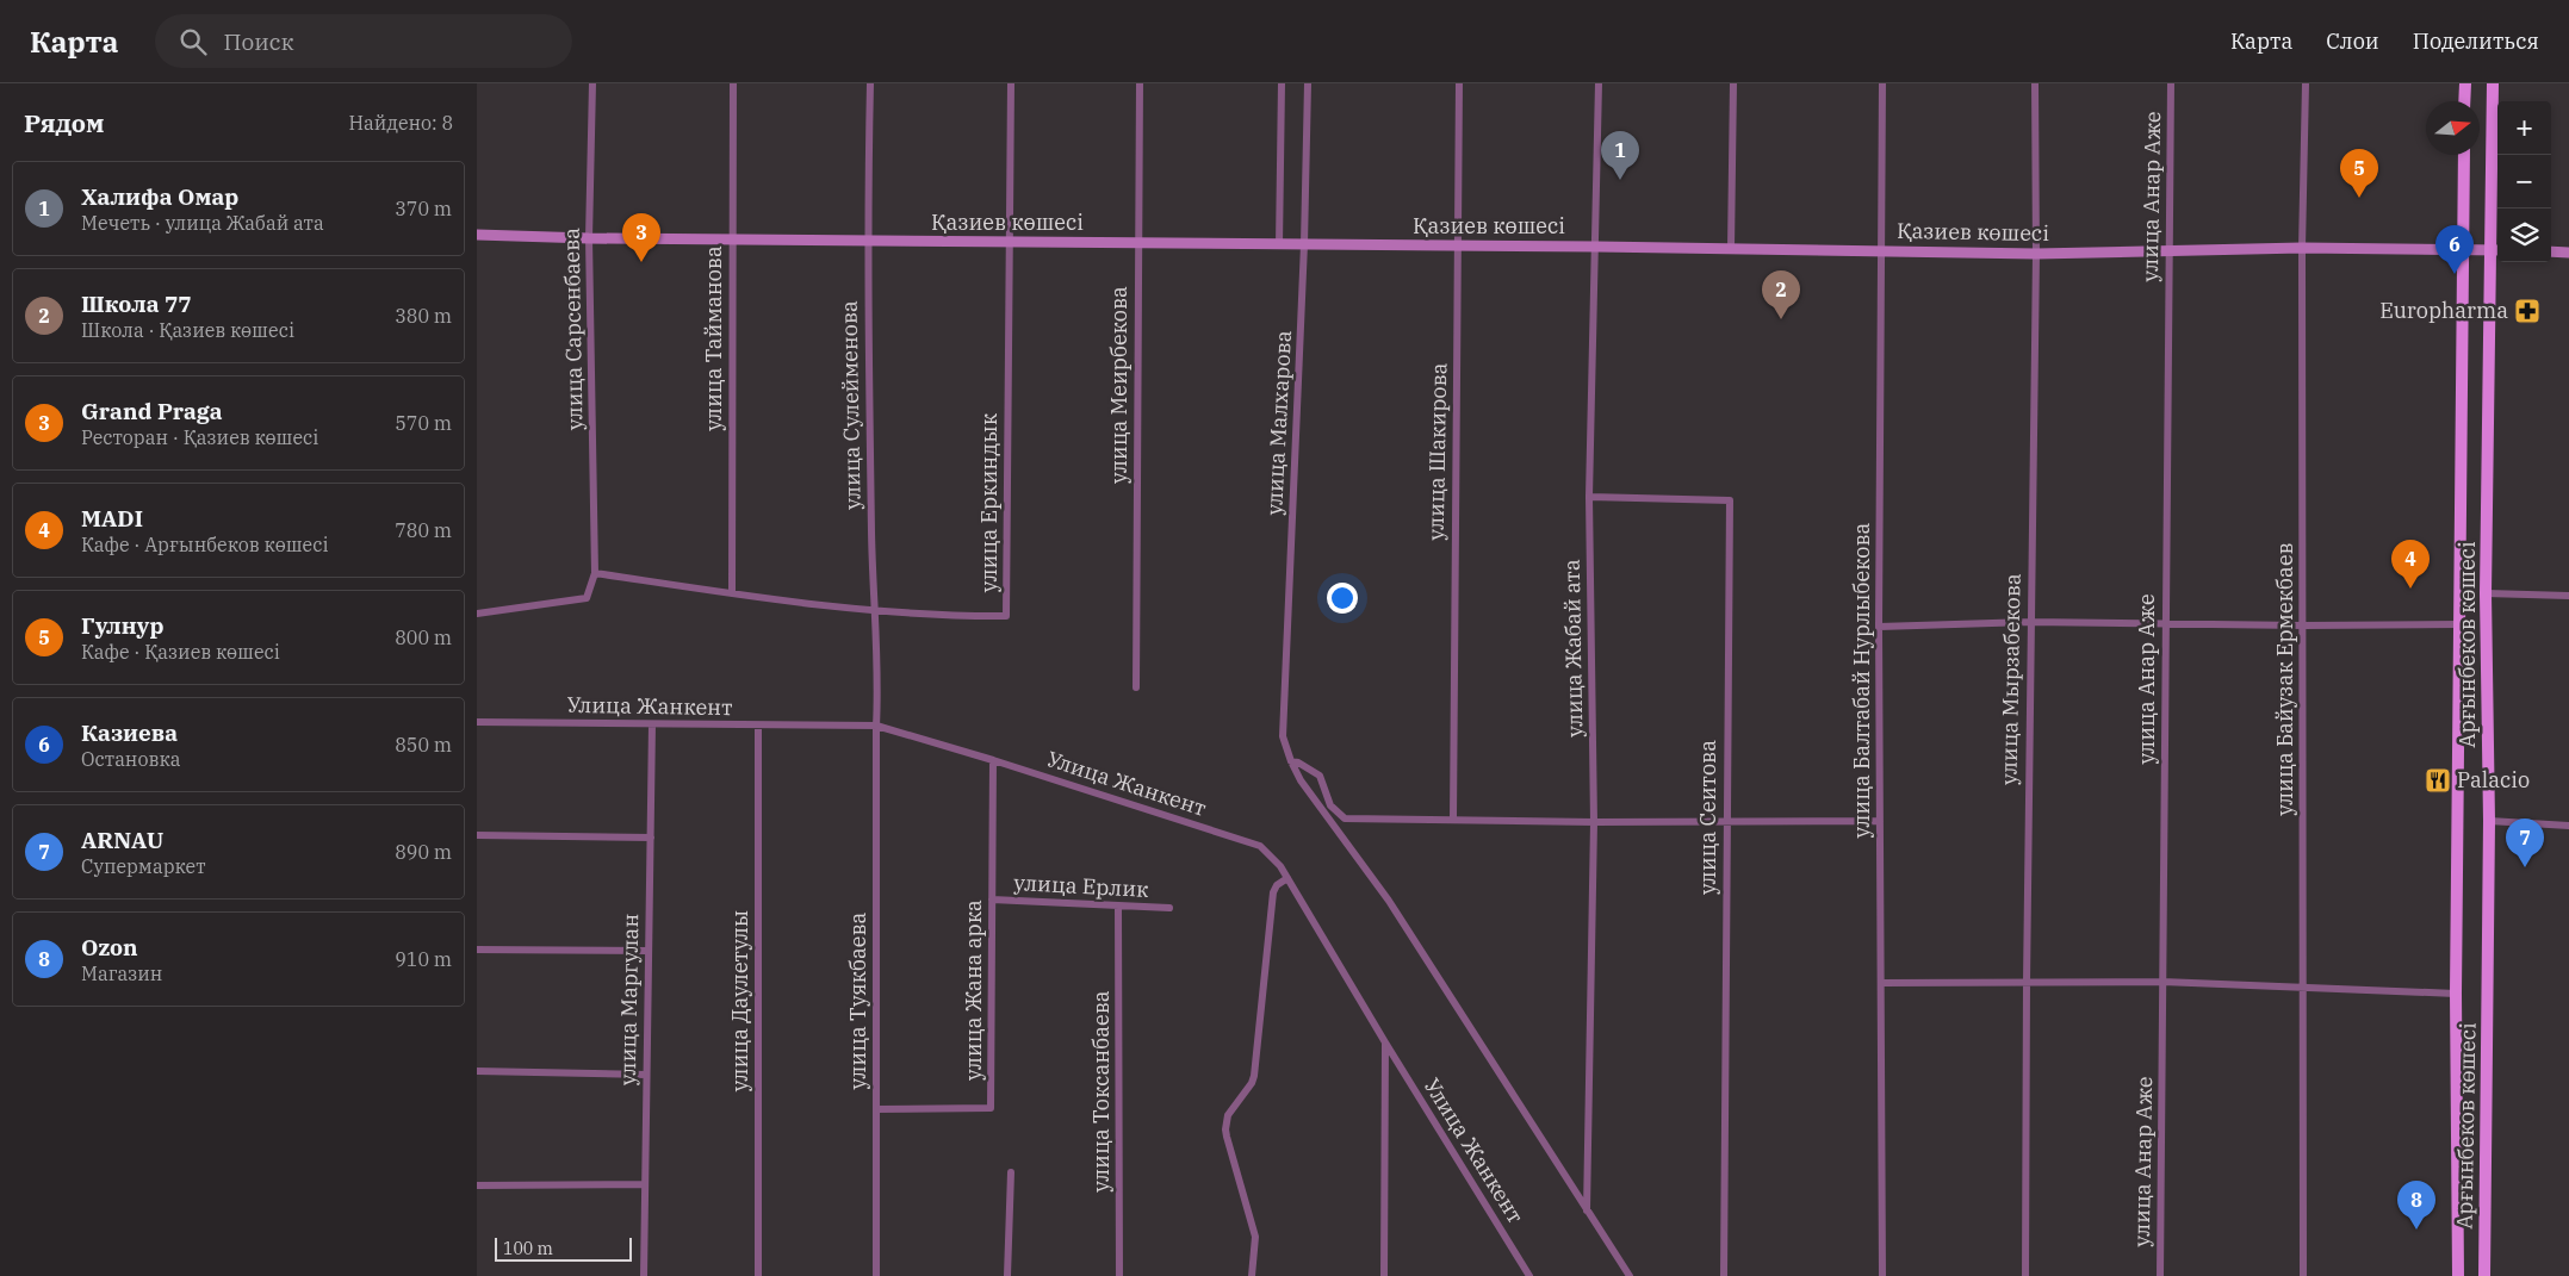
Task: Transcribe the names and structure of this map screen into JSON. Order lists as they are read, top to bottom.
{
  "streets": {
    "main road": ["Арғынбеков көшесі"],
    "street": [
      "улица Анар Аже",
      "Қазиев көшесі",
      "улица Сарсенбаева",
      "улица Тайманова",
      "улица Меирбекова",
      "улица Сулейменова",
      "улица Малхарова",
      "улица Шакирова",
      "улица Еркиндык",
      "улица Жабай ата",
      "улица Мырзабекова",
      "улица Байузак Ермекбаев",
      "улица Балтабай Нурлыбекова",
      "Улица Жанкент",
      "улица Сеитова",
      "улица Ерлик",
      "улица Жана арка",
      "улица Маргулан",
      "улица Даулетулы",
      "улица Туякбаева",
      "улица Токсанбаева"
    ]
  },
  "crossings": [
    ["улица Анар Аже", "Қазиев көшесі"],
    ["Қазиев көшесі", "улица Сарсенбаева"],
    ["Қазиев көшесі", "улица Тайманова"],
    ["Қазиев көшесі", "улица Меирбекова"],
    ["Қазиев көшесі", "улица Сулейменова"],
    ["Қазиев көшесі", "улица Малхарова"],
    ["Қазиев көшесі", "улица Шакирова"],
    ["Қазиев көшесі", "улица Еркиндык"],
    ["Қазиев көшесі", "Арғынбеков көшесі"],
    ["Қазиев көшесі", "улица Жабай ата"],
    ["Қазиев көшесі", "улица Мырзабекова"],
    ["Қазиев көшесі", "улица Байузак Ермекбаев"],
    ["Қазиев көшесі", "улица Балтабай Нурлыбекова"],
    ["улица Сарсенбаева", "улица Еркиндык"],
    ["улица Тайманова", "улица Еркиндык"],
    ["улица Сулейменова", "улица Еркиндык"],
    ["улица Сулейменова", "Улица Жанкент"],
    ["улица Сулейменова", "улица Туякбаева"],
    ["улица Малхарова", "улица Жабай ата"],
    ["улица Жабай ата", "улица Сеитова"],
    ["Улица Жанкент", "улица Жана арка"],
    ["Улица Жанкент", "улица Маргулан"],
    ["Улица Жанкент", "улица Даулетулы"],
    ["Улица Жанкент", "улица Туякбаева"],
    ["улица Ерлик", "улица Жана арка"],
    ["улица Ерлик", "улица Токсанбаева"],
    ["улица Жана арка", "улица Туякбаева"]
  ],
  "places": {
    "pharmacy": ["Europharma"],
    "restaurant": ["Palacio"]
  },
  "scale_bar": "100 m",
  "north": "right",
  "page": {
    "header": "Карта",
    "search": "Поиск",
    "nav": ["Карта", "Слои", "Поделиться"],
    "heading": ["Рядом", "Найдено: 8"],
    "map_buttons": ["+", "−"],
    "pins": [
      "1",
      "5",
      "3",
      "6",
      "2",
      "4",
      "7",
      "8"
    ],
    "list": [
      {
        "mark": "1",
        "name": "Халифа Омар",
        "note": "Мечеть · улица Жабай ата",
        "value": "370 m"
      },
      {
        "mark": "2",
        "name": "Школа 77",
        "note": "Школа · Қазиев көшесі",
        "value": "380 m"
      },
      {
        "mark": "3",
        "name": "Grand Praga",
        "note": "Ресторан · Қазиев көшесі",
        "value": "570 m"
      },
      {
        "mark": "4",
        "name": "MADI",
        "note": "Кафе · Арғынбеков көшесі",
        "value": "780 m"
      },
      {
        "mark": "5",
        "name": "Гулнур",
        "note": "Кафе · Қазиев көшесі",
        "value": "800 m"
      },
      {
        "mark": "6",
        "name": "Казиева",
        "note": "Остановка",
        "value": "850 m"
      },
      {
        "mark": "7",
        "name": "ARNAU",
        "note": "Супермаркет",
        "value": "890 m"
      },
      {
        "mark": "8",
        "name": "Ozon",
        "note": "Магазин",
        "value": "910 m"
      }
    ],
    "scale": "100 m"
  }
}
